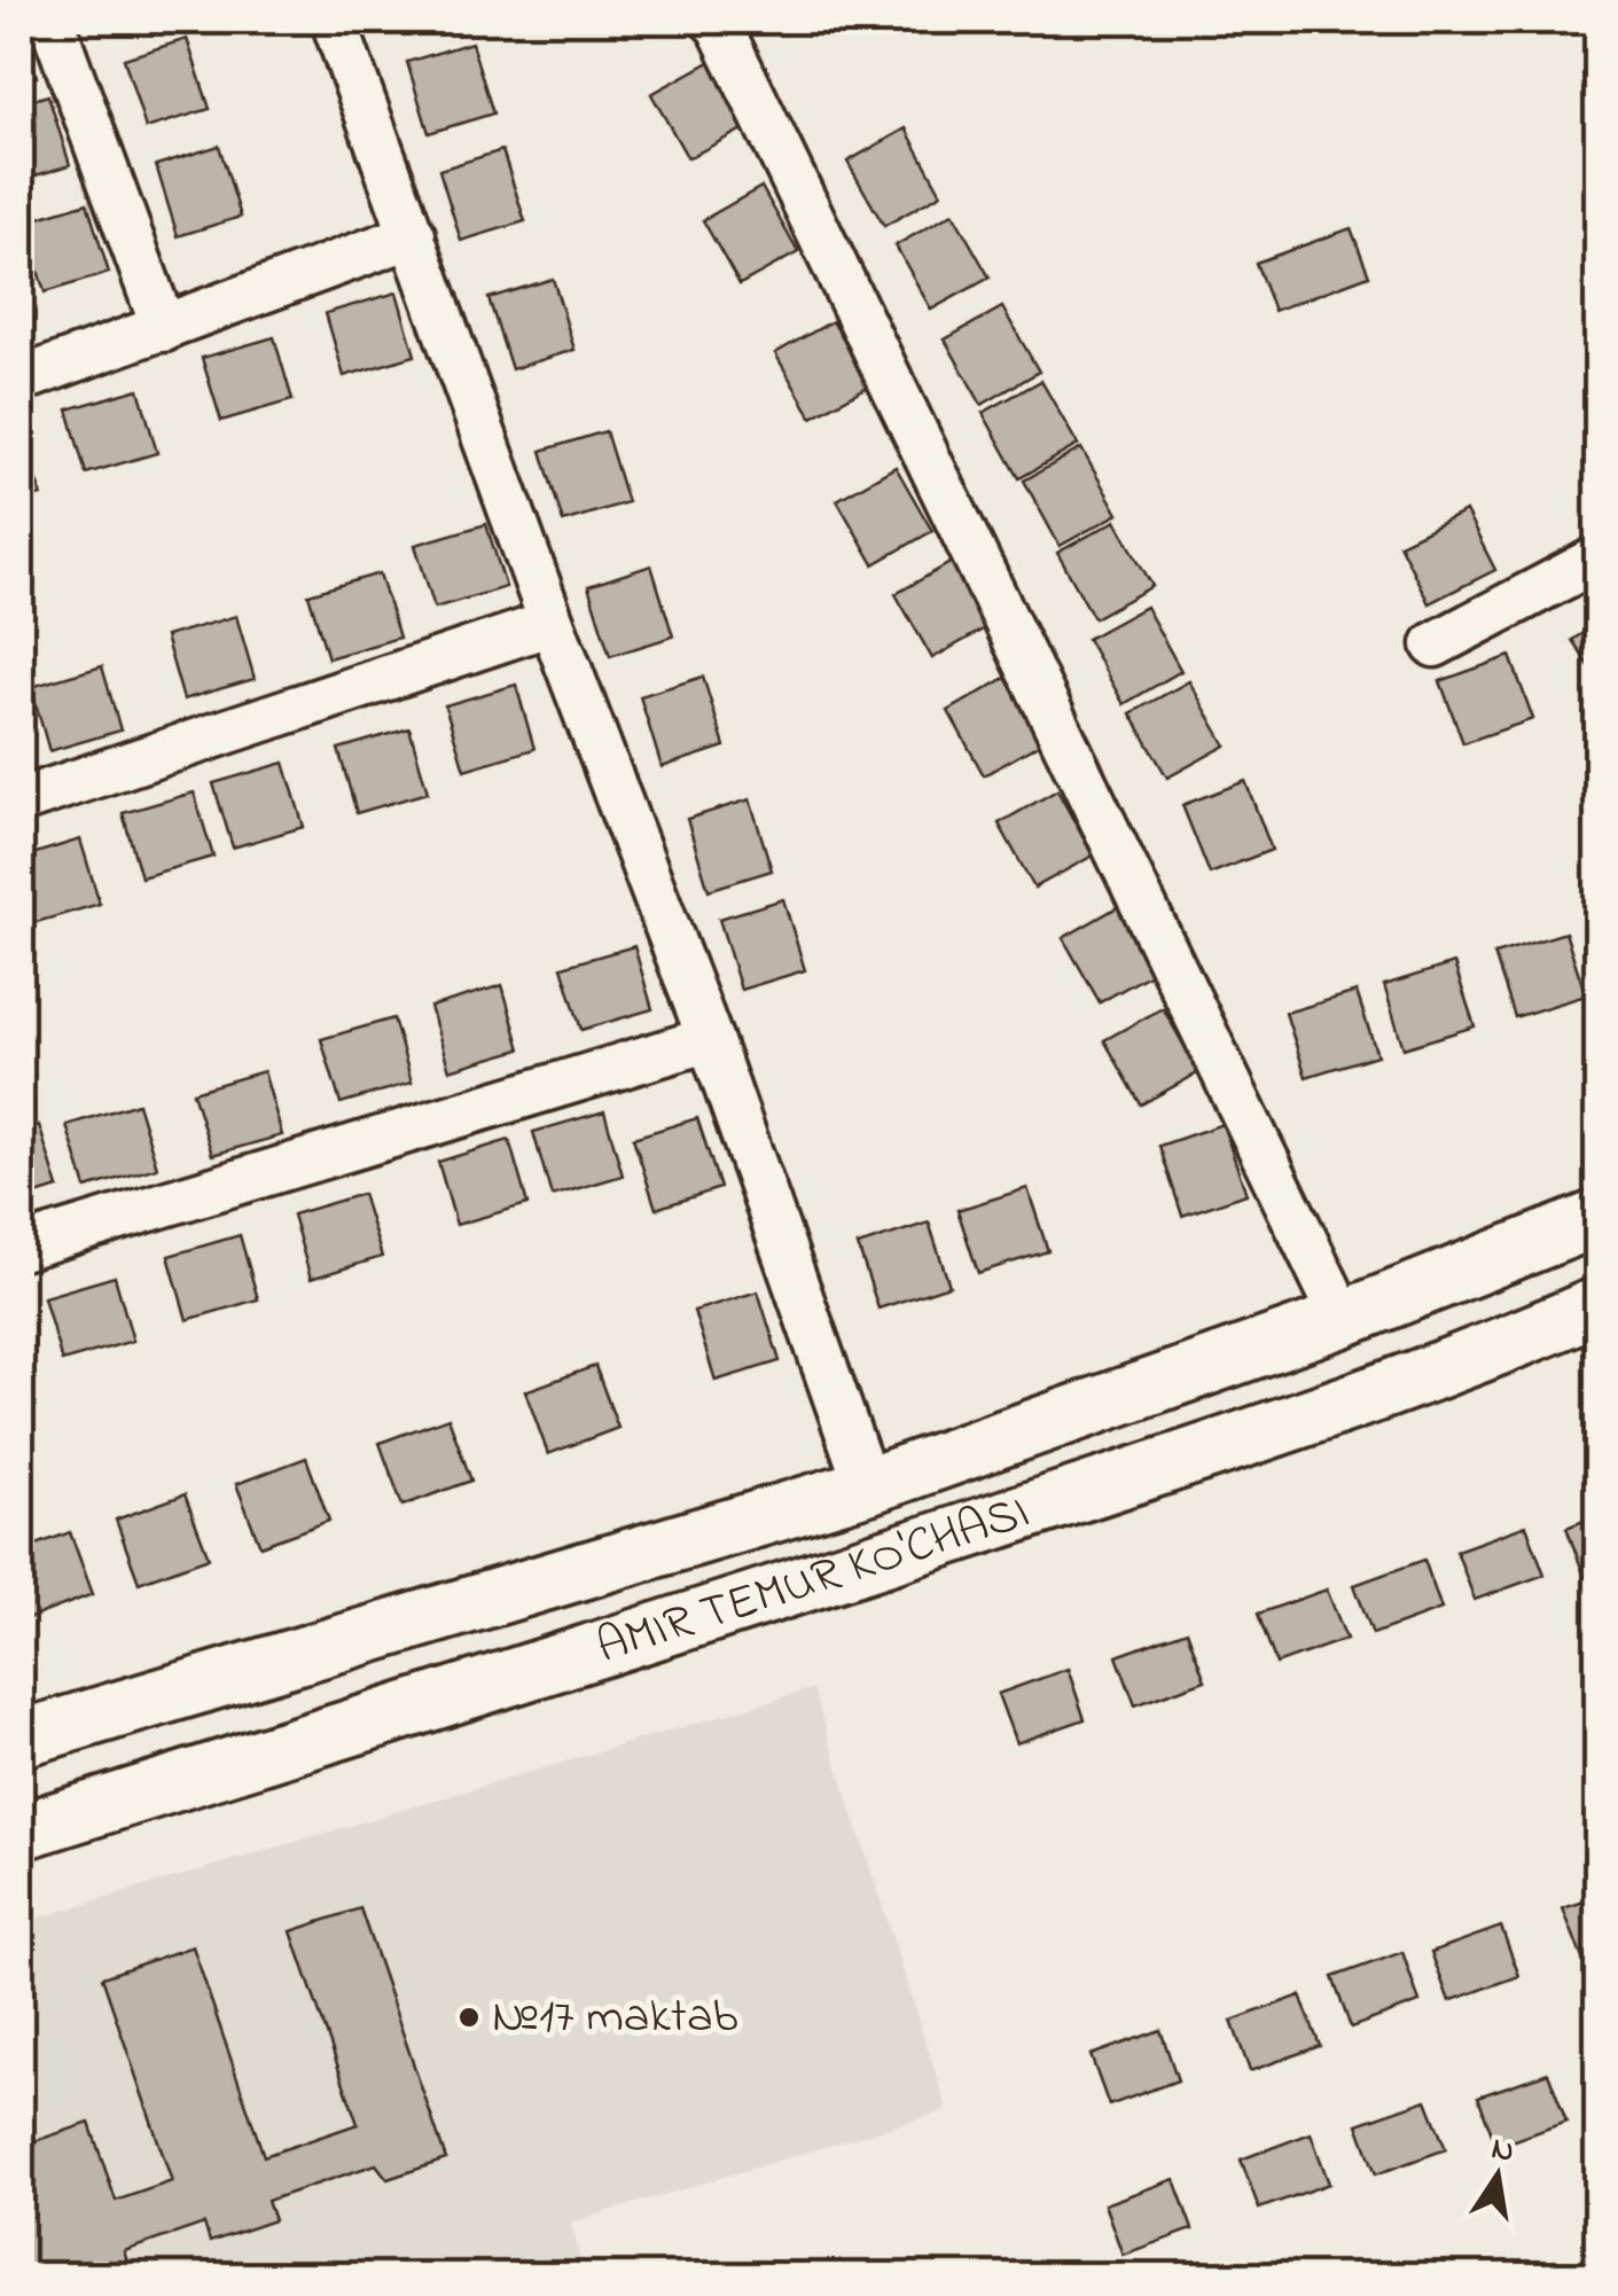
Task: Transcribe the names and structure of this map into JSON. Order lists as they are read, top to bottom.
{
  "streets": {
    "main road": ["AMIR TEMUR KO'CHASI"]
  },
  "places": ["№17 maktab"],
  "north": "top"
}
